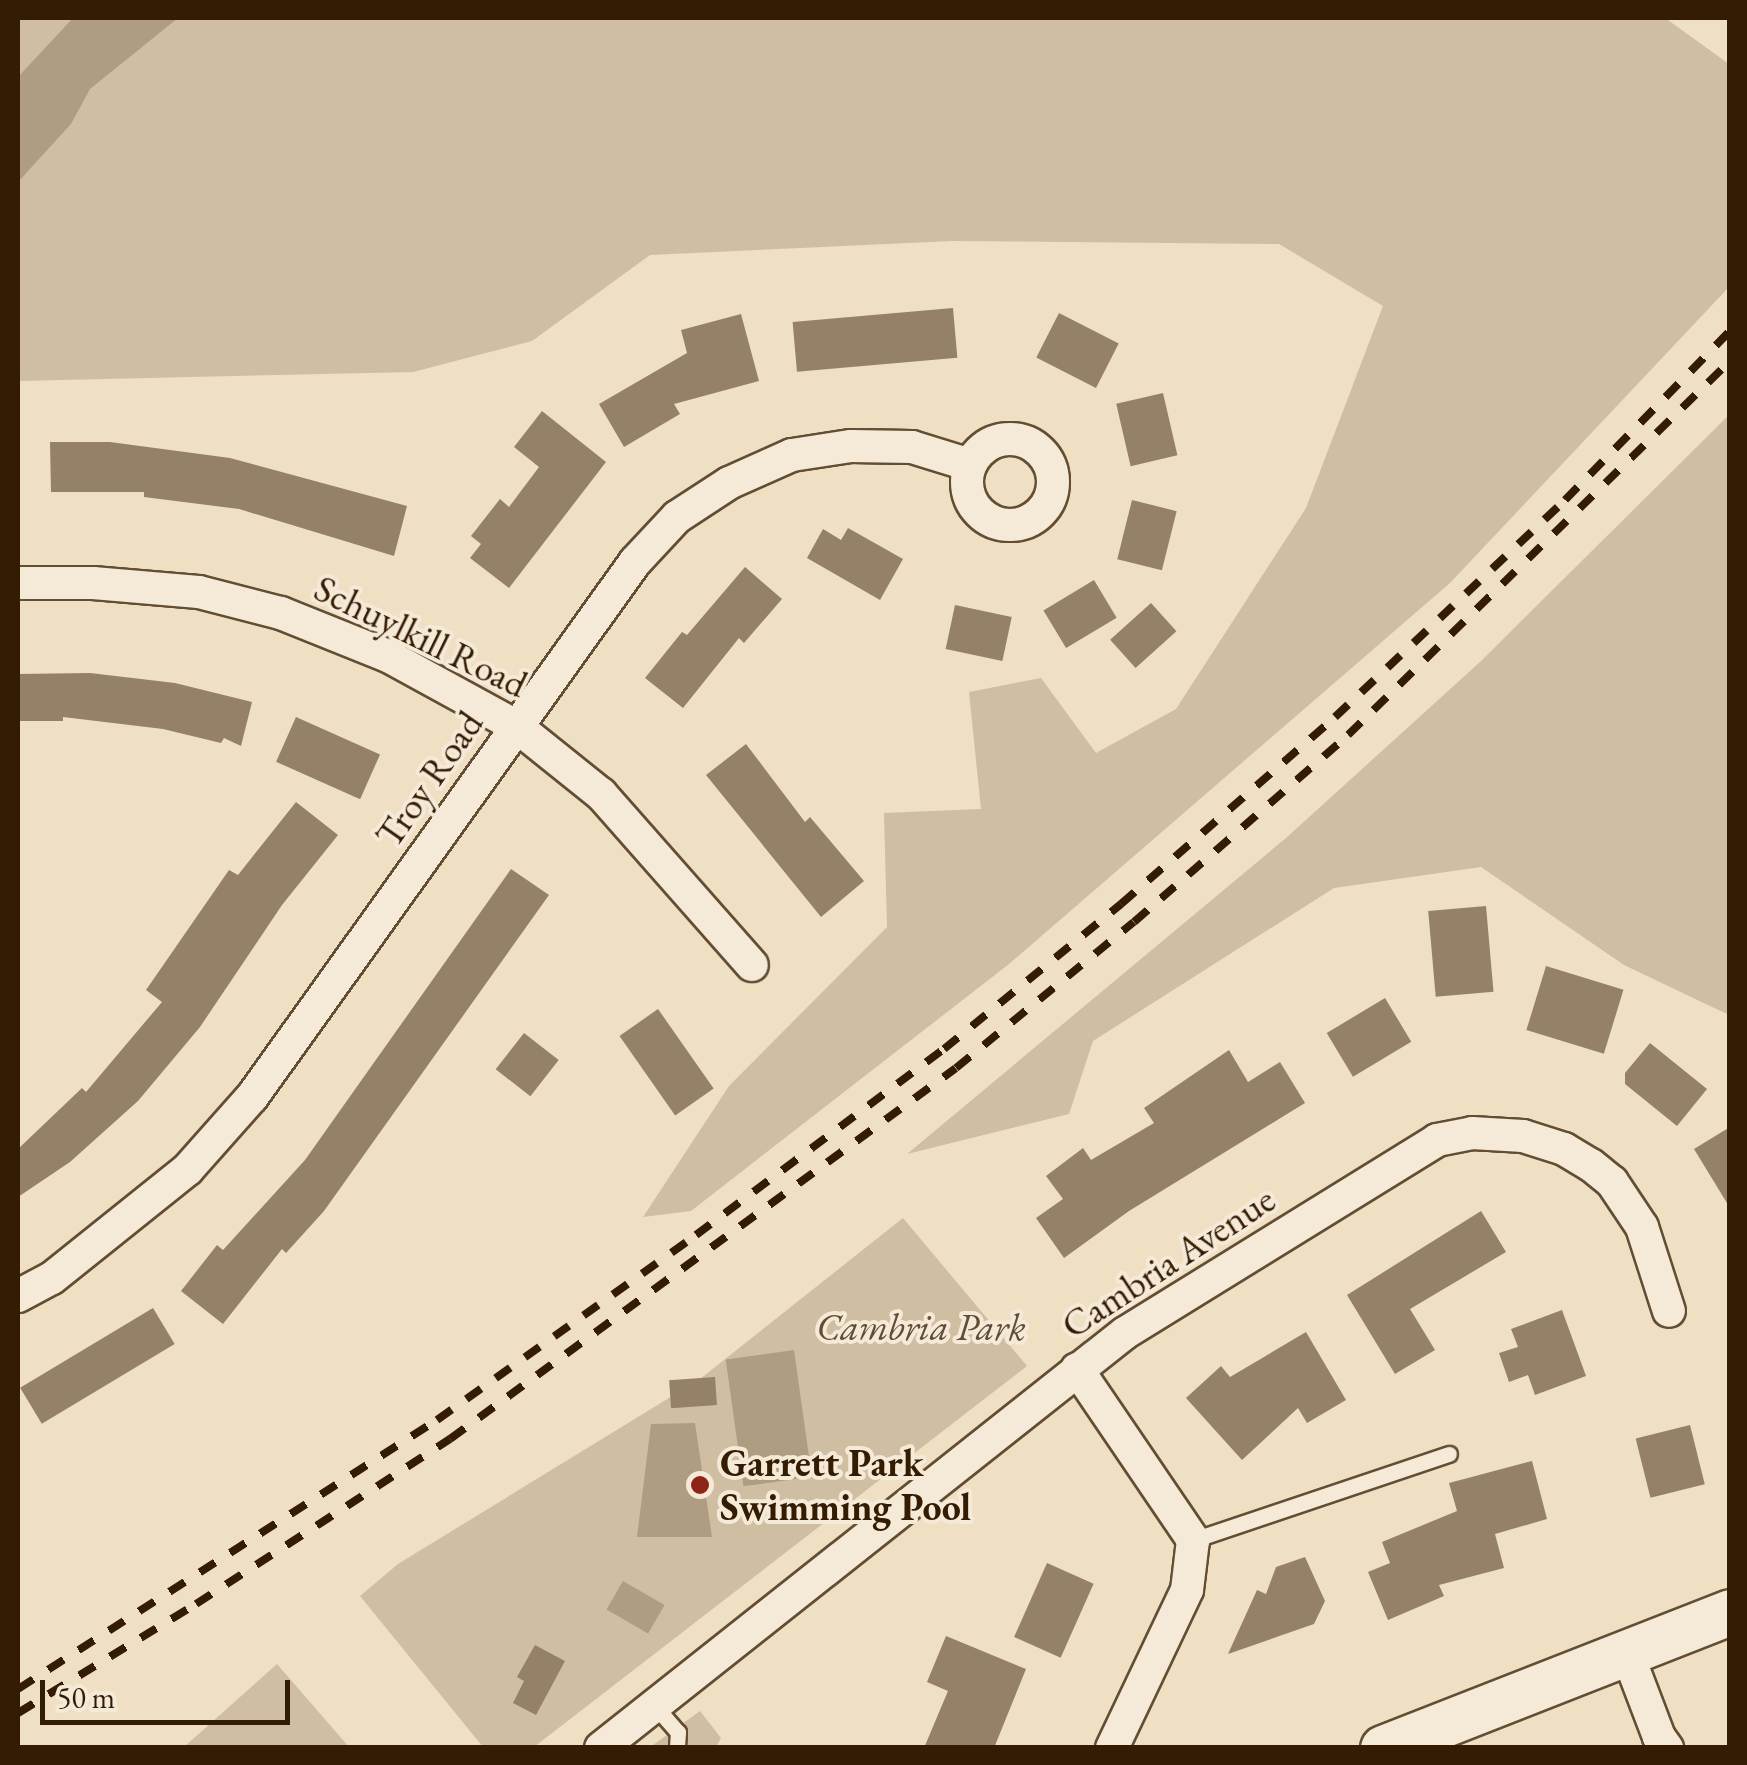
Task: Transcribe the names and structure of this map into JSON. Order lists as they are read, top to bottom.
{
  "streets": {
    "street": ["Schuylkill Road", "Troy Road", "Cambria Avenue"]
  },
  "crossings": [
    ["Schuylkill Road", "Troy Road"]
  ],
  "parks": ["Cambria Park"],
  "places": ["Garrett Park Swimming Pool"],
  "scale_bar": "50 m"
}
